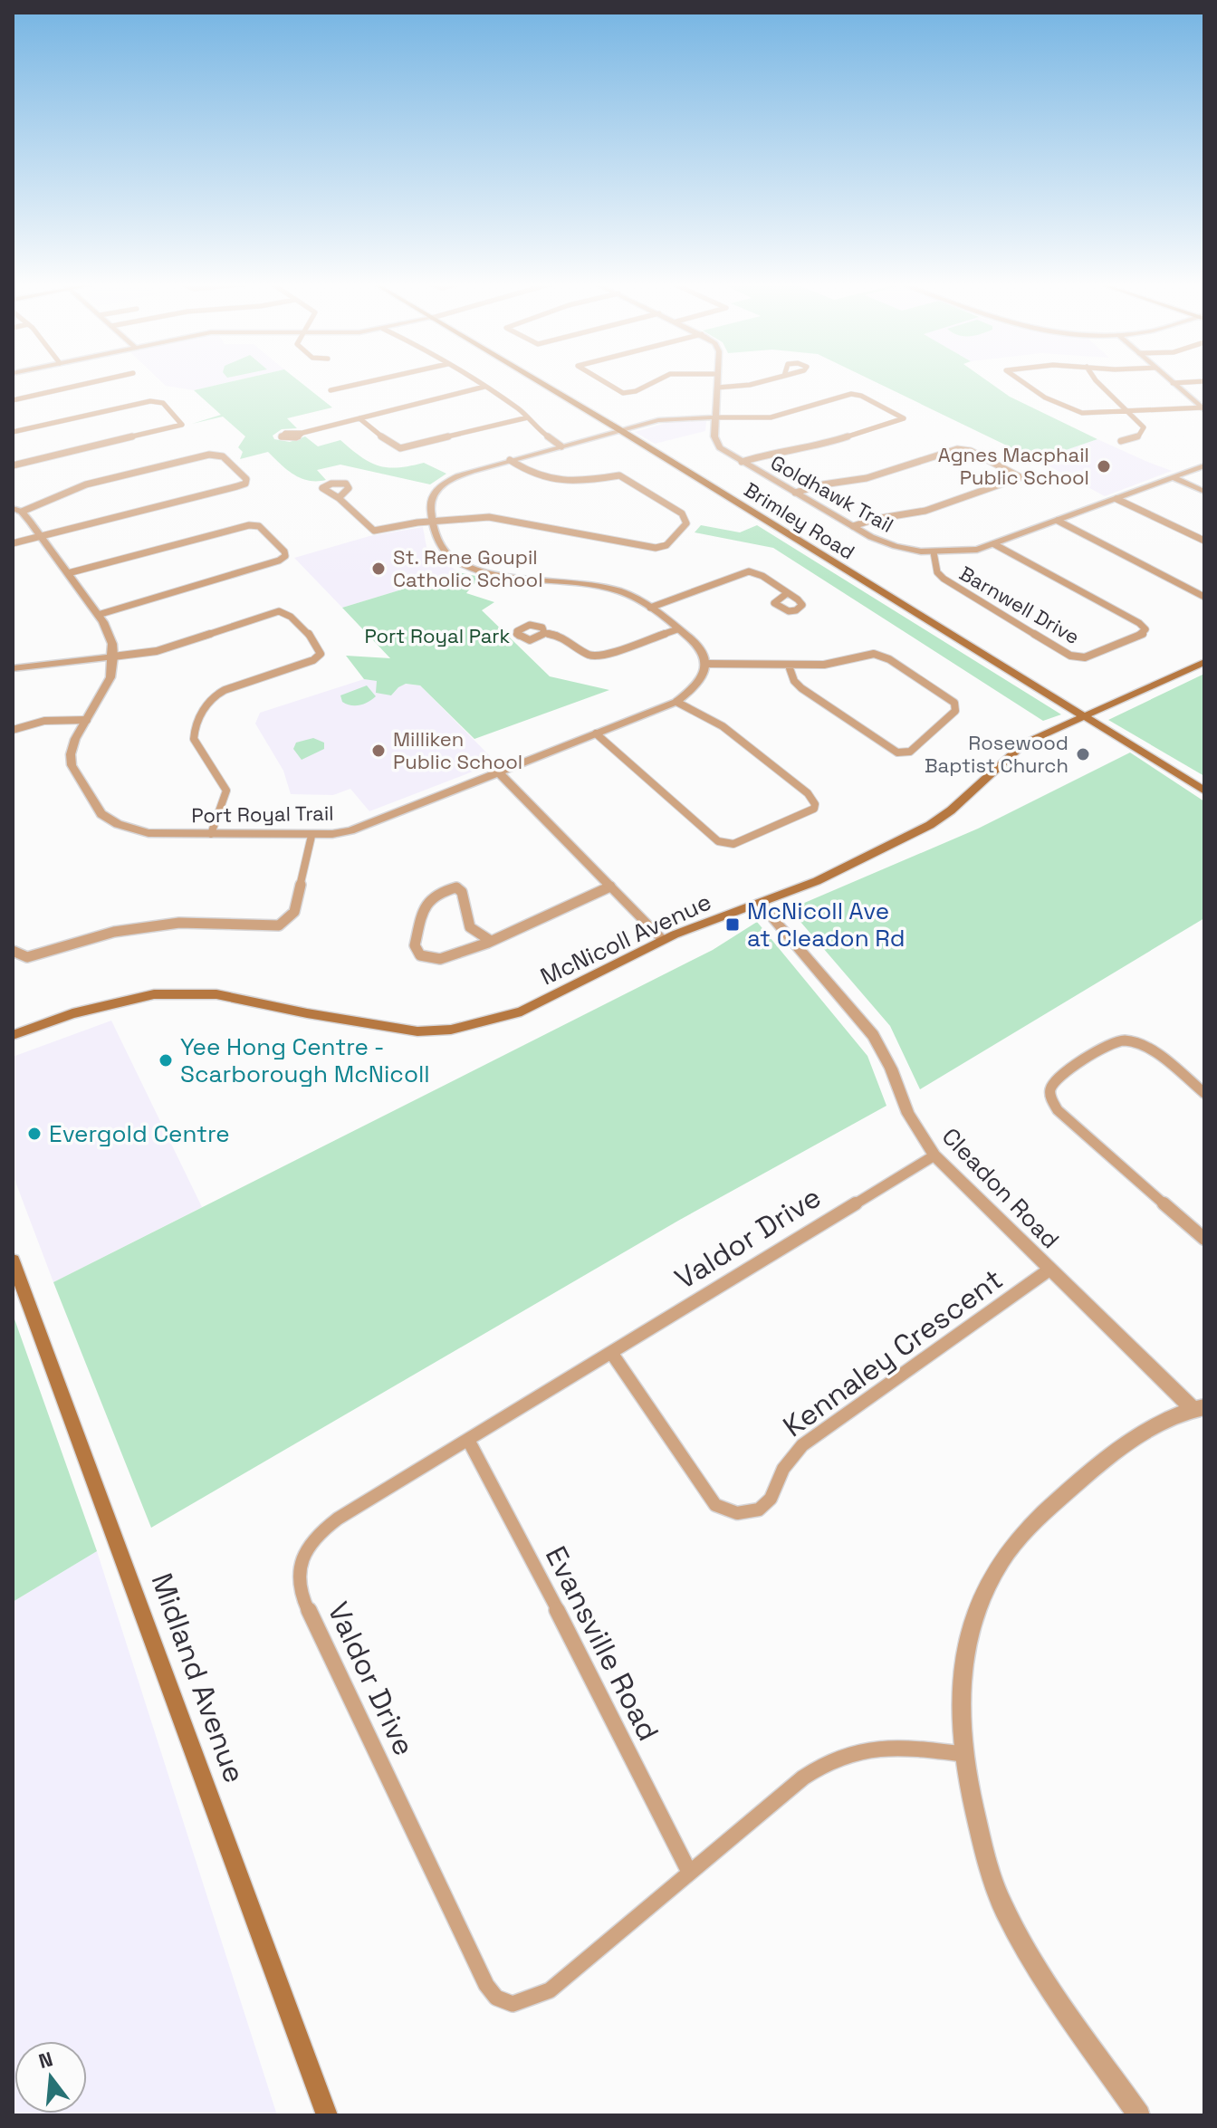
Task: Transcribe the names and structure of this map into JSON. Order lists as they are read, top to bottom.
{
  "streets": {
    "main road": ["Brimley Road", "McNicoll Avenue", "Midland Avenue"],
    "street": [
      "Goldhawk Trail",
      "Barnwell Drive",
      "Port Royal Trail",
      "Cleadon Road",
      "Valdor Drive",
      "Kennaley Crescent",
      "Evansville Road"
    ]
  },
  "crossings": [
    ["Goldhawk Trail", "Barnwell Drive"],
    ["Brimley Road", "McNicoll Avenue"],
    ["McNicoll Avenue", "Cleadon Road"],
    ["Cleadon Road", "Valdor Drive"],
    ["Cleadon Road", "Kennaley Crescent"],
    ["Valdor Drive", "Kennaley Crescent"],
    ["Valdor Drive", "Evansville Road"]
  ],
  "parks": ["Port Royal Park"],
  "places": {
    "other": [
      "Agnes Macphail Public School",
      "St. Rene Goupil Catholic School",
      "Milliken Public School",
      "Rosewood Baptist Church",
      "Yee Hong Centre - Scarborough McNicoll",
      "Evergold Centre"
    ],
    "transit": ["McNicoll Ave at Cleadon Rd"]
  },
  "north": "top"
}
